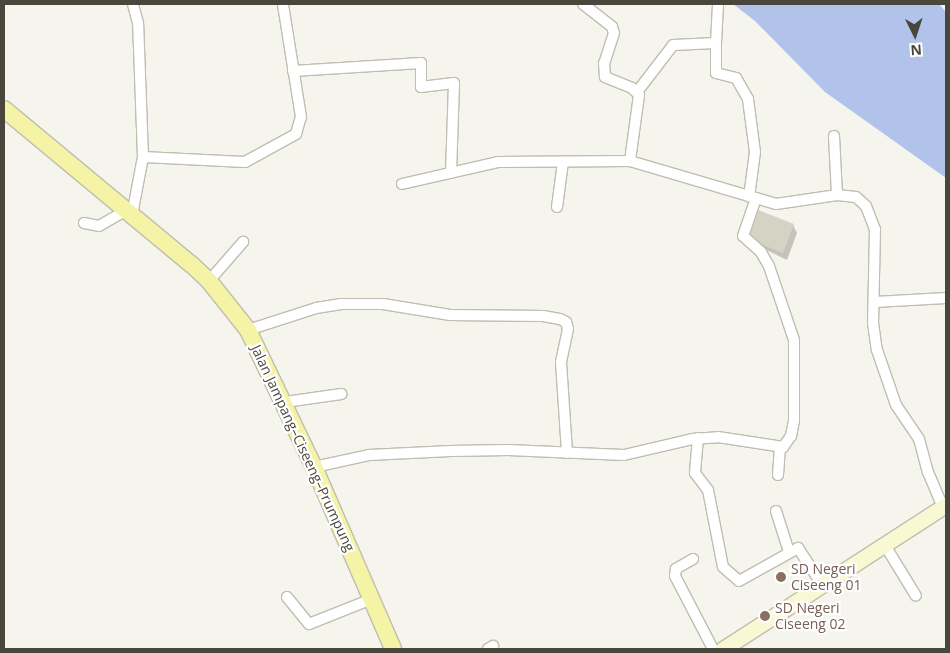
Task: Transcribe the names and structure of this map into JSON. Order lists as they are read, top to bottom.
{
  "streets": {
    "main road": ["Jalan Jampang–Ciseeng–Prumpung"]
  },
  "places": ["SD Negeri Ciseeng 01", "SD Negeri Ciseeng 02"],
  "north": "bottom"
}
